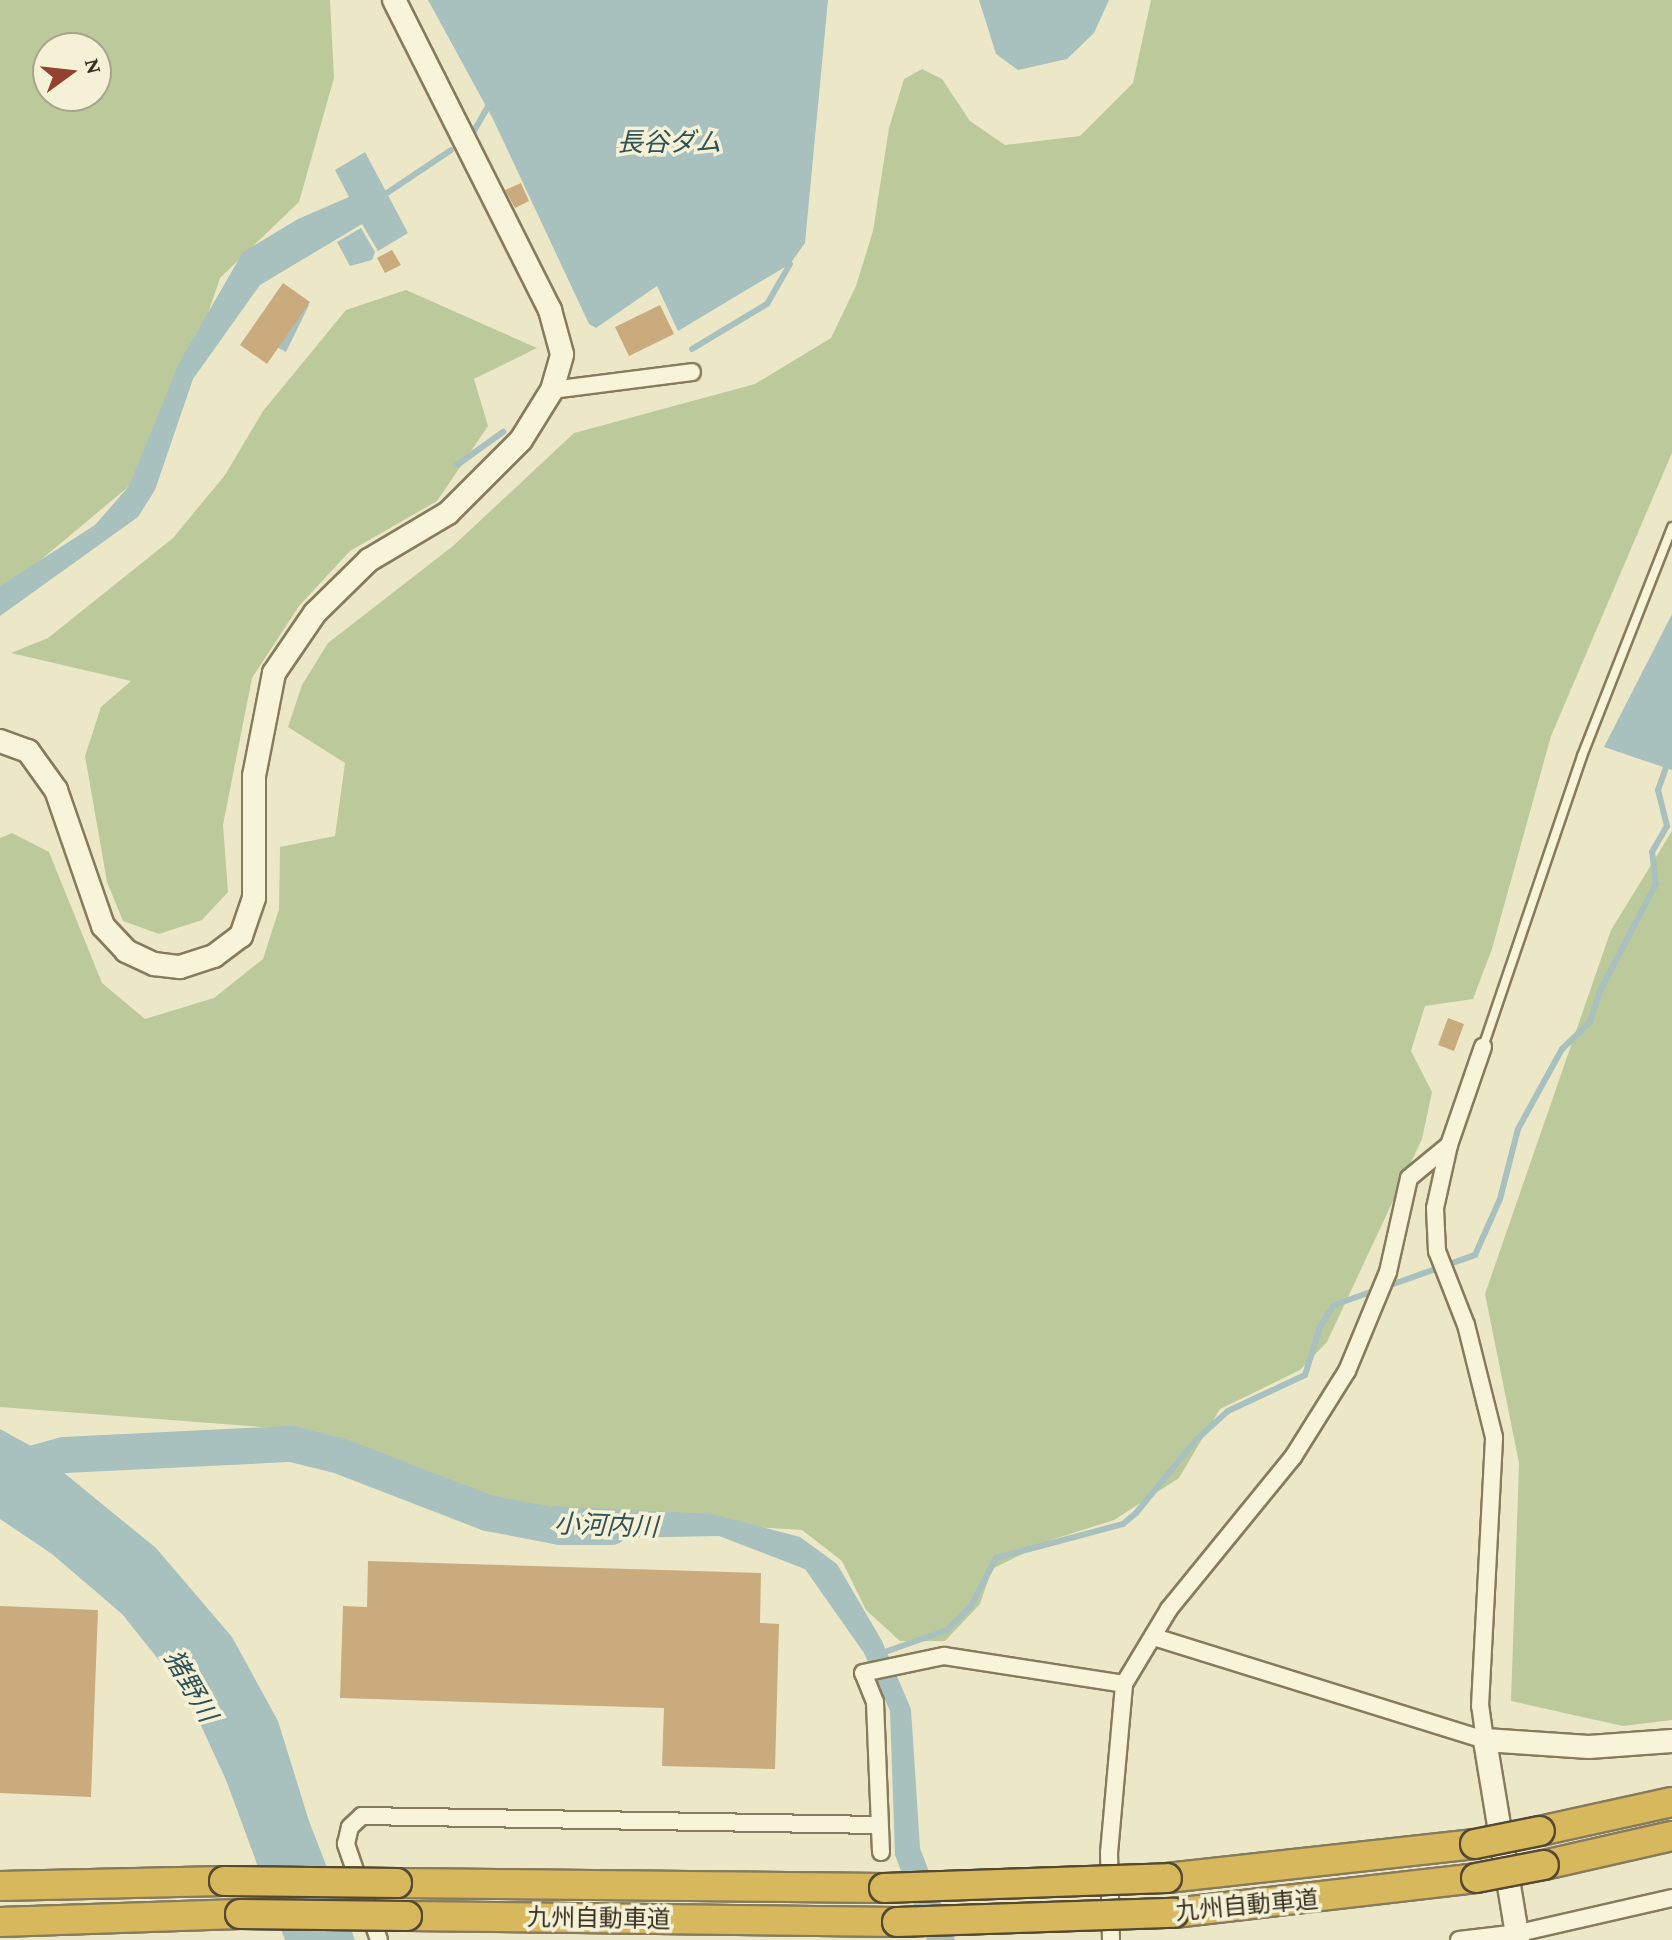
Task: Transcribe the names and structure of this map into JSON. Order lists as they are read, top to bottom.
{
  "streets": {
    "highway": ["九州自動車道"]
  },
  "water": ["長谷ダム", "小河内川", "猪野川"],
  "north": "right"
}
